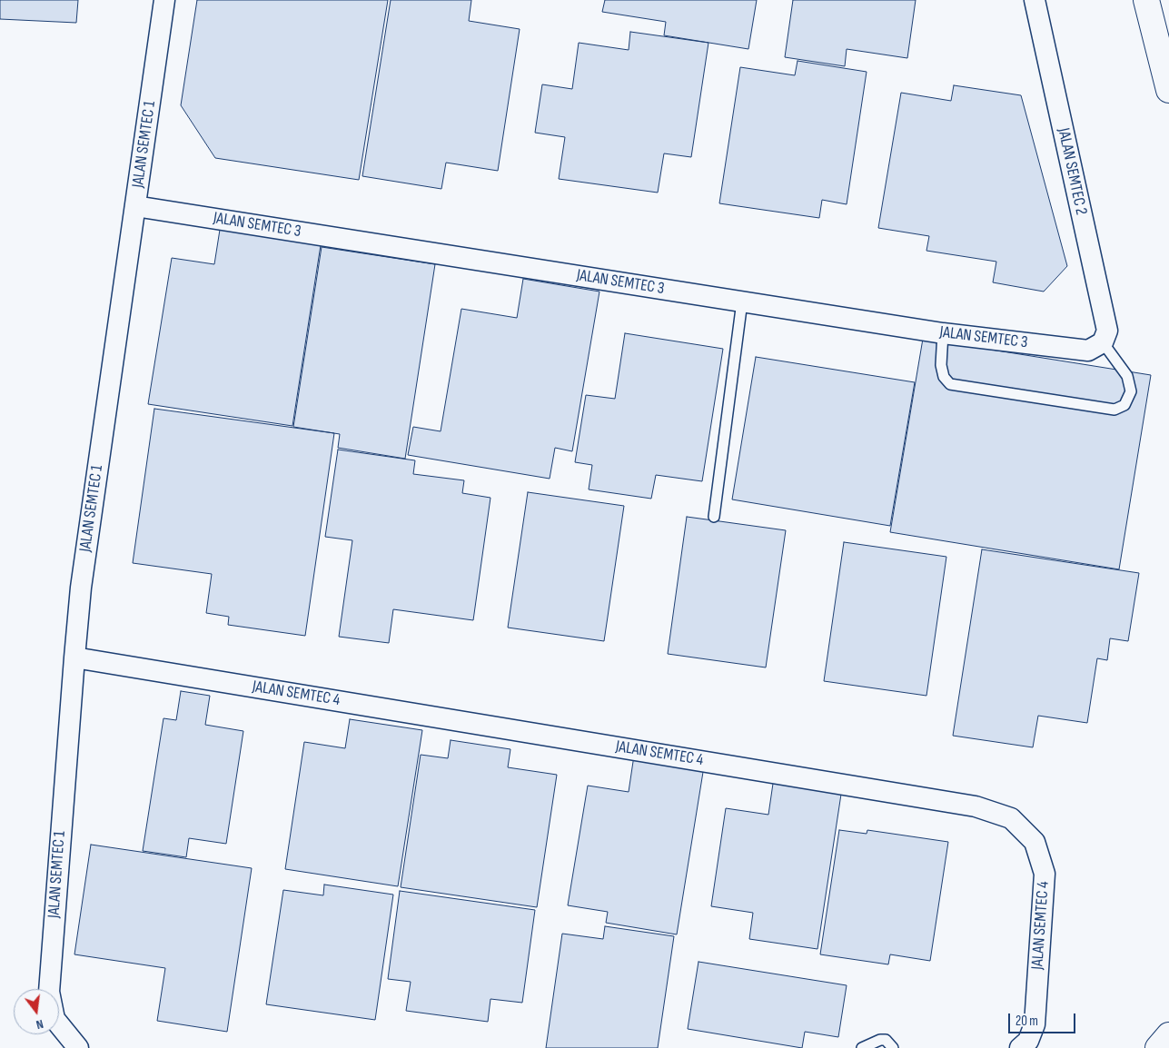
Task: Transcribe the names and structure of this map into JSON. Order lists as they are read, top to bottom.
{
  "streets": {
    "street": [
      "JALAN SEMTEC 1",
      "JALAN SEMTEC 2",
      "JALAN SEMTEC 3",
      "JALAN SEMTEC 4"
    ]
  },
  "crossings": [
    ["JALAN SEMTEC 1", "JALAN SEMTEC 3"],
    ["JALAN SEMTEC 1", "JALAN SEMTEC 4"],
    ["JALAN SEMTEC 2", "JALAN SEMTEC 3"]
  ],
  "scale_bar": "20 m",
  "north": "bottom"
}
